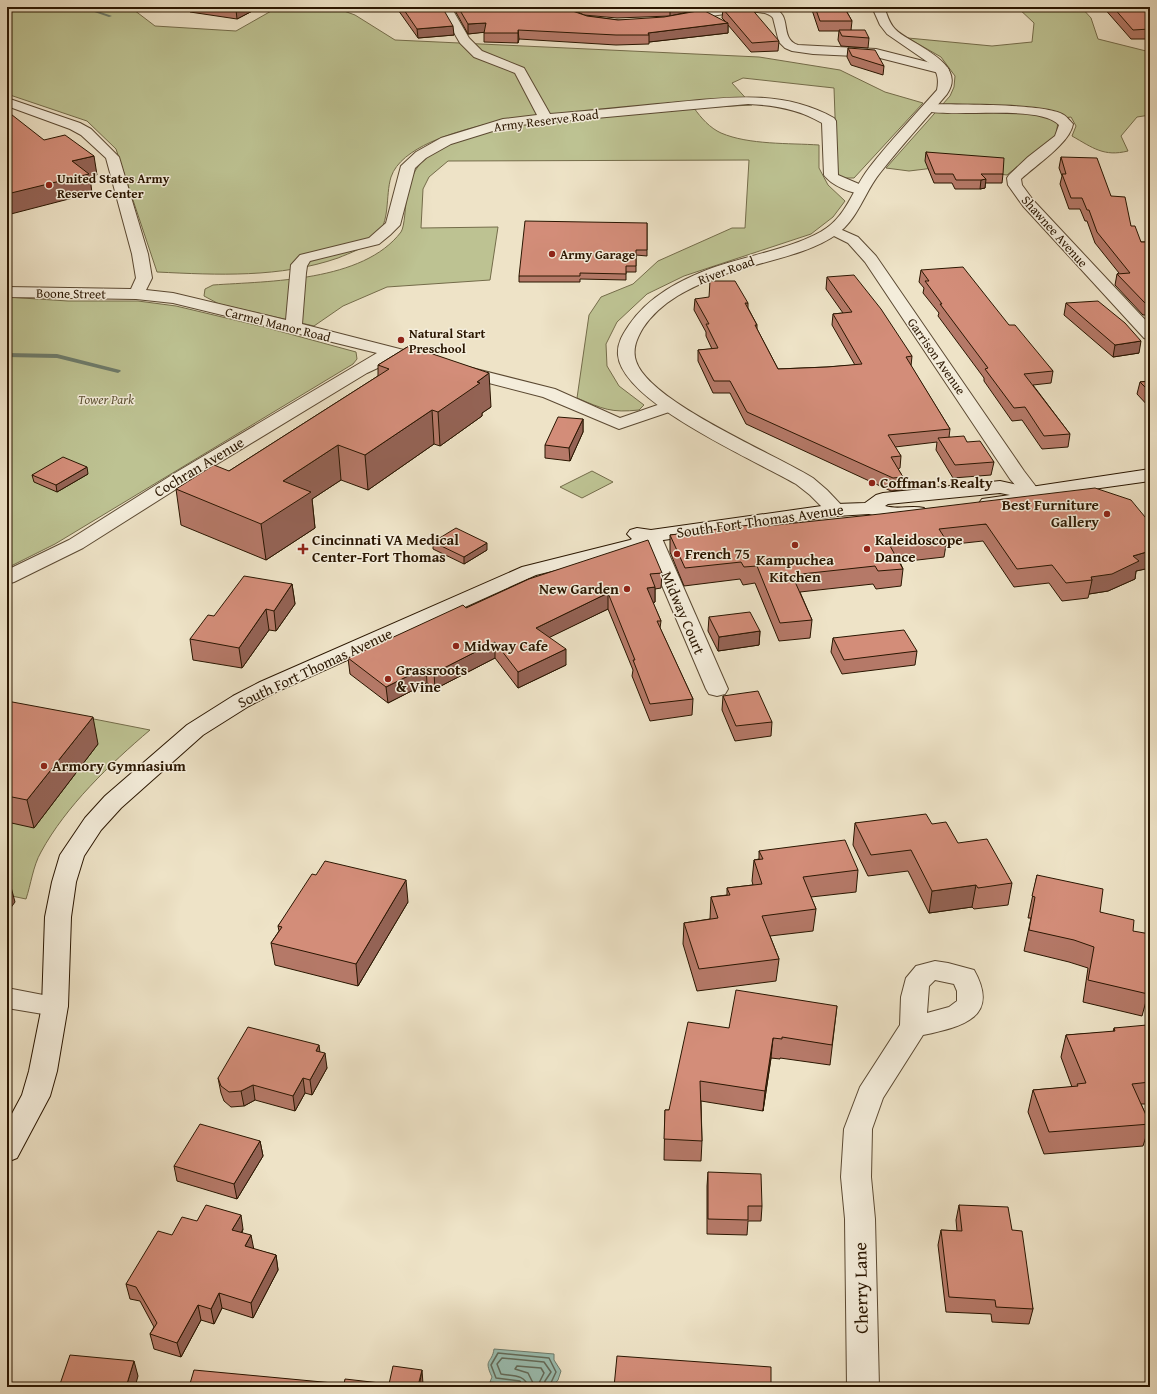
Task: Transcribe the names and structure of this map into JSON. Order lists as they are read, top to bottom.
{
  "streets": {
    "street": [
      "Army Reserve Road",
      "Shawnee Avenue",
      "River Road",
      "Boone Street",
      "Carmel Manor Road",
      "Garrison Avenue",
      "Cochran Avenue",
      "South Fort Thomas Avenue",
      "Midway Court",
      "Cherry Lane"
    ]
  },
  "crossings": [
    ["Army Reserve Road", "River Road"],
    ["Army Reserve Road", "Carmel Manor Road"],
    ["Shawnee Avenue", "River Road"],
    ["River Road", "Carmel Manor Road"],
    ["River Road", "Garrison Avenue"],
    ["River Road", "South Fort Thomas Avenue"],
    ["Boone Street", "Carmel Manor Road"],
    ["Carmel Manor Road", "Cochran Avenue"],
    ["Garrison Avenue", "South Fort Thomas Avenue"],
    ["South Fort Thomas Avenue", "Midway Court"]
  ],
  "parks": ["Tower Park"],
  "places": {
    "other": [
      "United States Army Reserve Center",
      "Army Garage",
      "Natural Start Preschool",
      "Coffman's Realty",
      "Best Furniture Gallery",
      "Kampuchea Kitchen",
      "Kaleidoscope Dance",
      "French 75",
      "New Garden",
      "Midway Cafe",
      "Grassroots & Vine",
      "Armory Gymnasium"
    ],
    "health": ["Cincinnati VA Medical Center-Fort Thomas"]
  }
}
